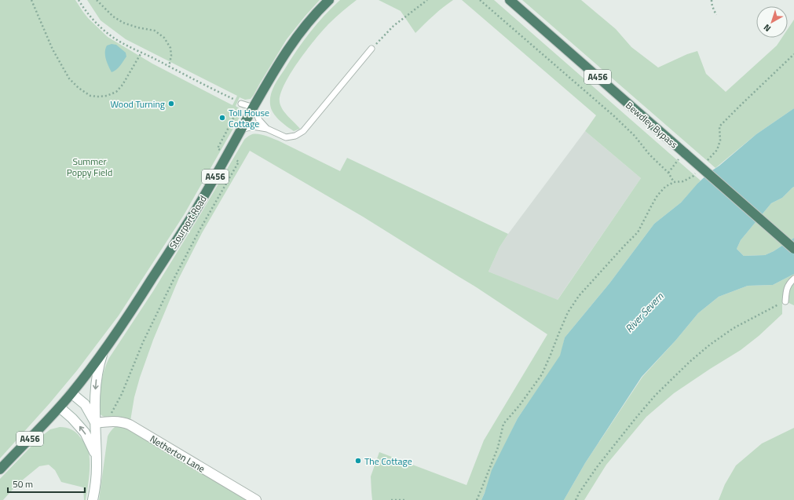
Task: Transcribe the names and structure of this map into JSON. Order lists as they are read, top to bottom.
{
  "streets": {
    "highway": ["A456", "Bewdley Bypass", "Stourport Road"],
    "main road": ["Netherton Lane"]
  },
  "crossings": [
    ["A456", "Stourport Road"]
  ],
  "water": ["River Severn"],
  "parks": ["Summer Poppy Field"],
  "places": ["Wood Turning", "Toll House Cottage", "The Cottage"],
  "scale_bar": "50 m",
  "north": "bottom left"
}
